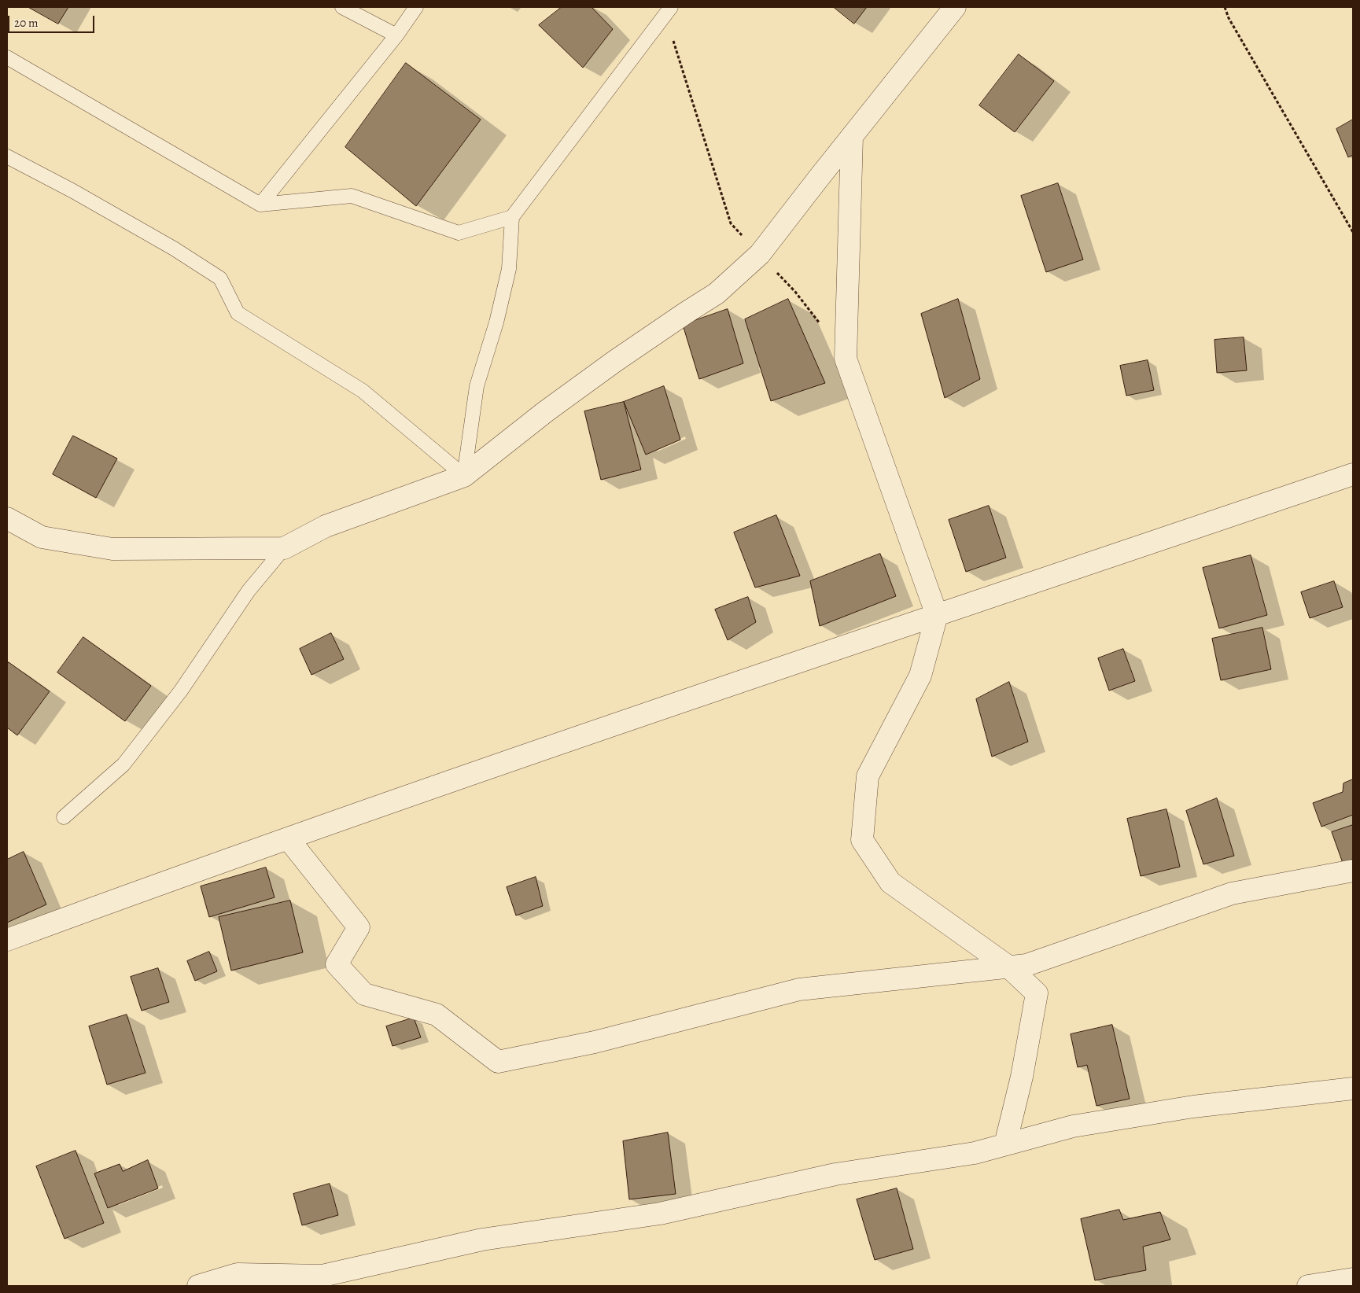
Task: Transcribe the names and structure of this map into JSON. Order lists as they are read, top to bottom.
{
  "scale_bar": "20 m"
}
